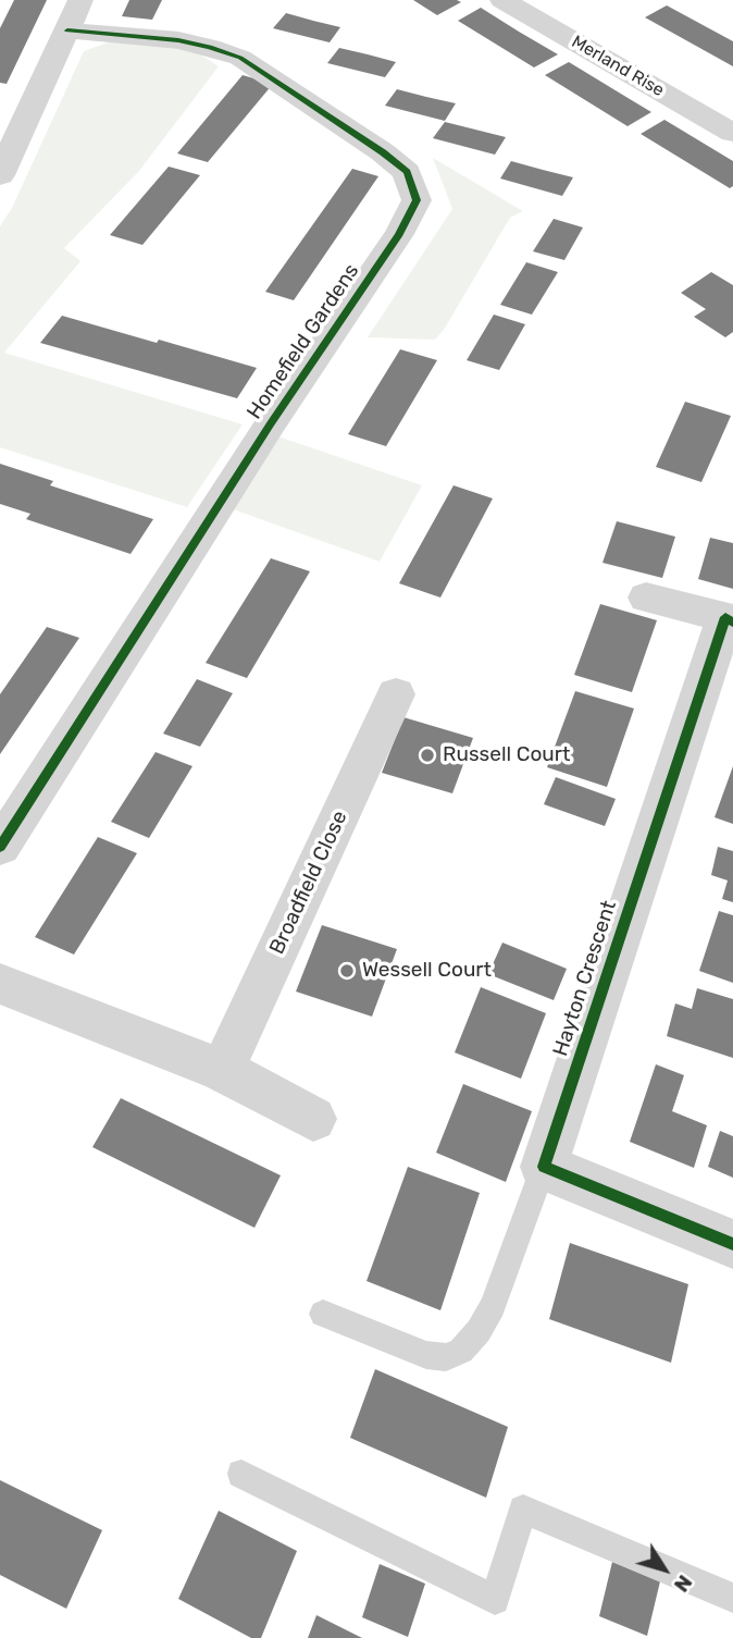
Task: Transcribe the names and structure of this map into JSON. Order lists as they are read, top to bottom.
{
  "streets": {
    "street": [
      "Merland Rise",
      "Homefield Gardens",
      "Broadfield Close",
      "Hayton Crescent"
    ]
  },
  "places": ["Russell Court", "Wessell Court"],
  "north": "bottom right"
}
